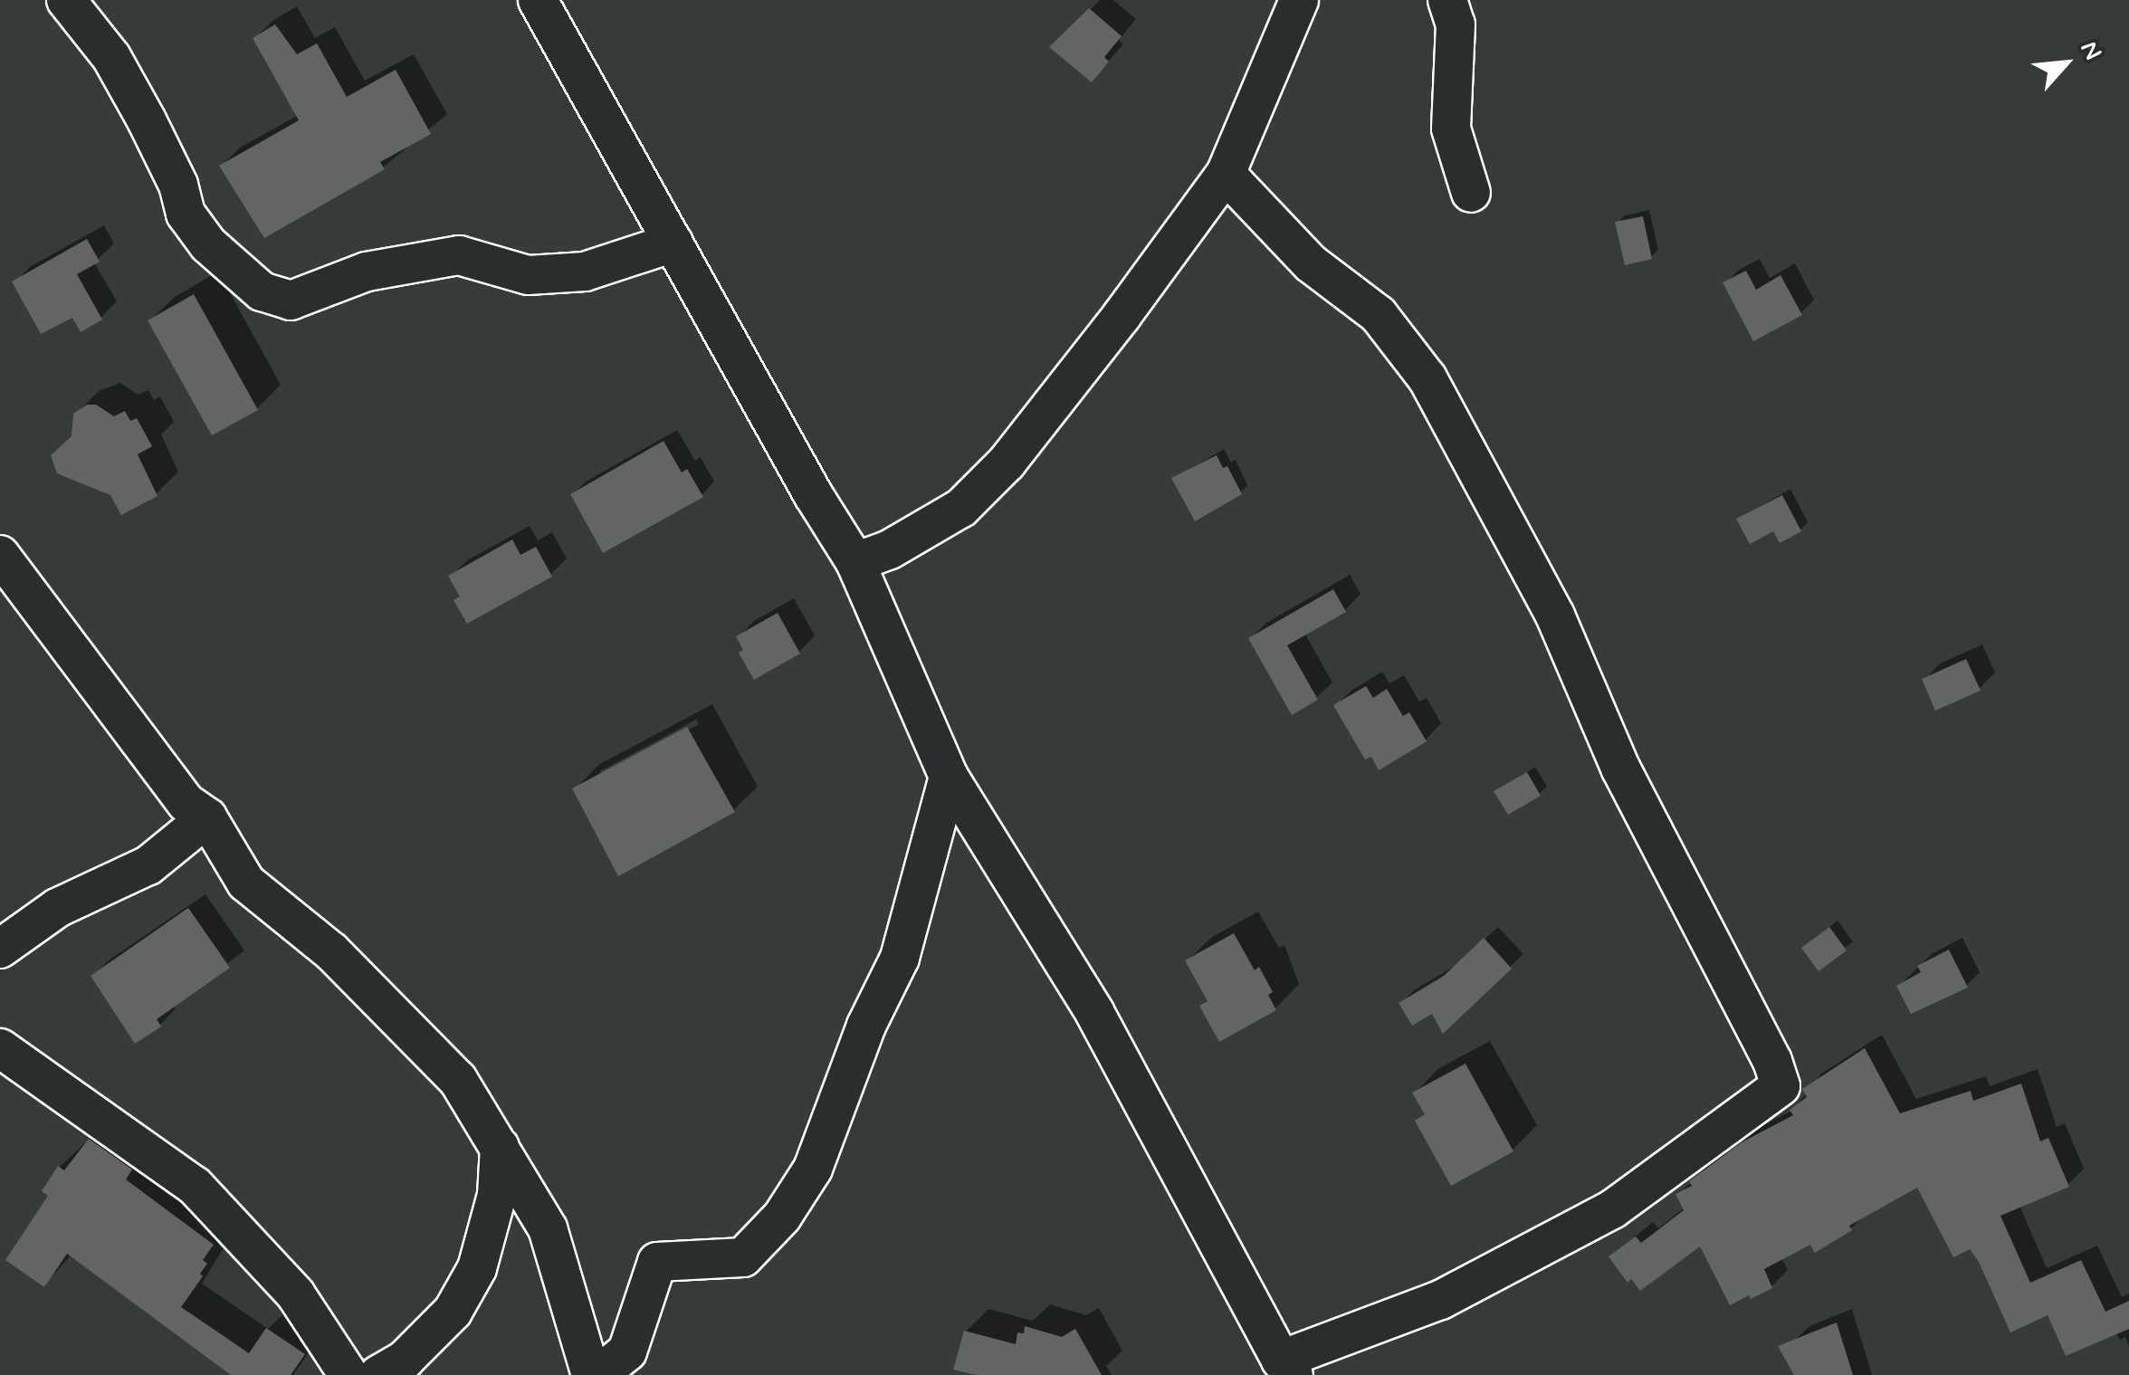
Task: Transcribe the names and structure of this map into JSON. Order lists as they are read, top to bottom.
{
  "north": "top right"
}
